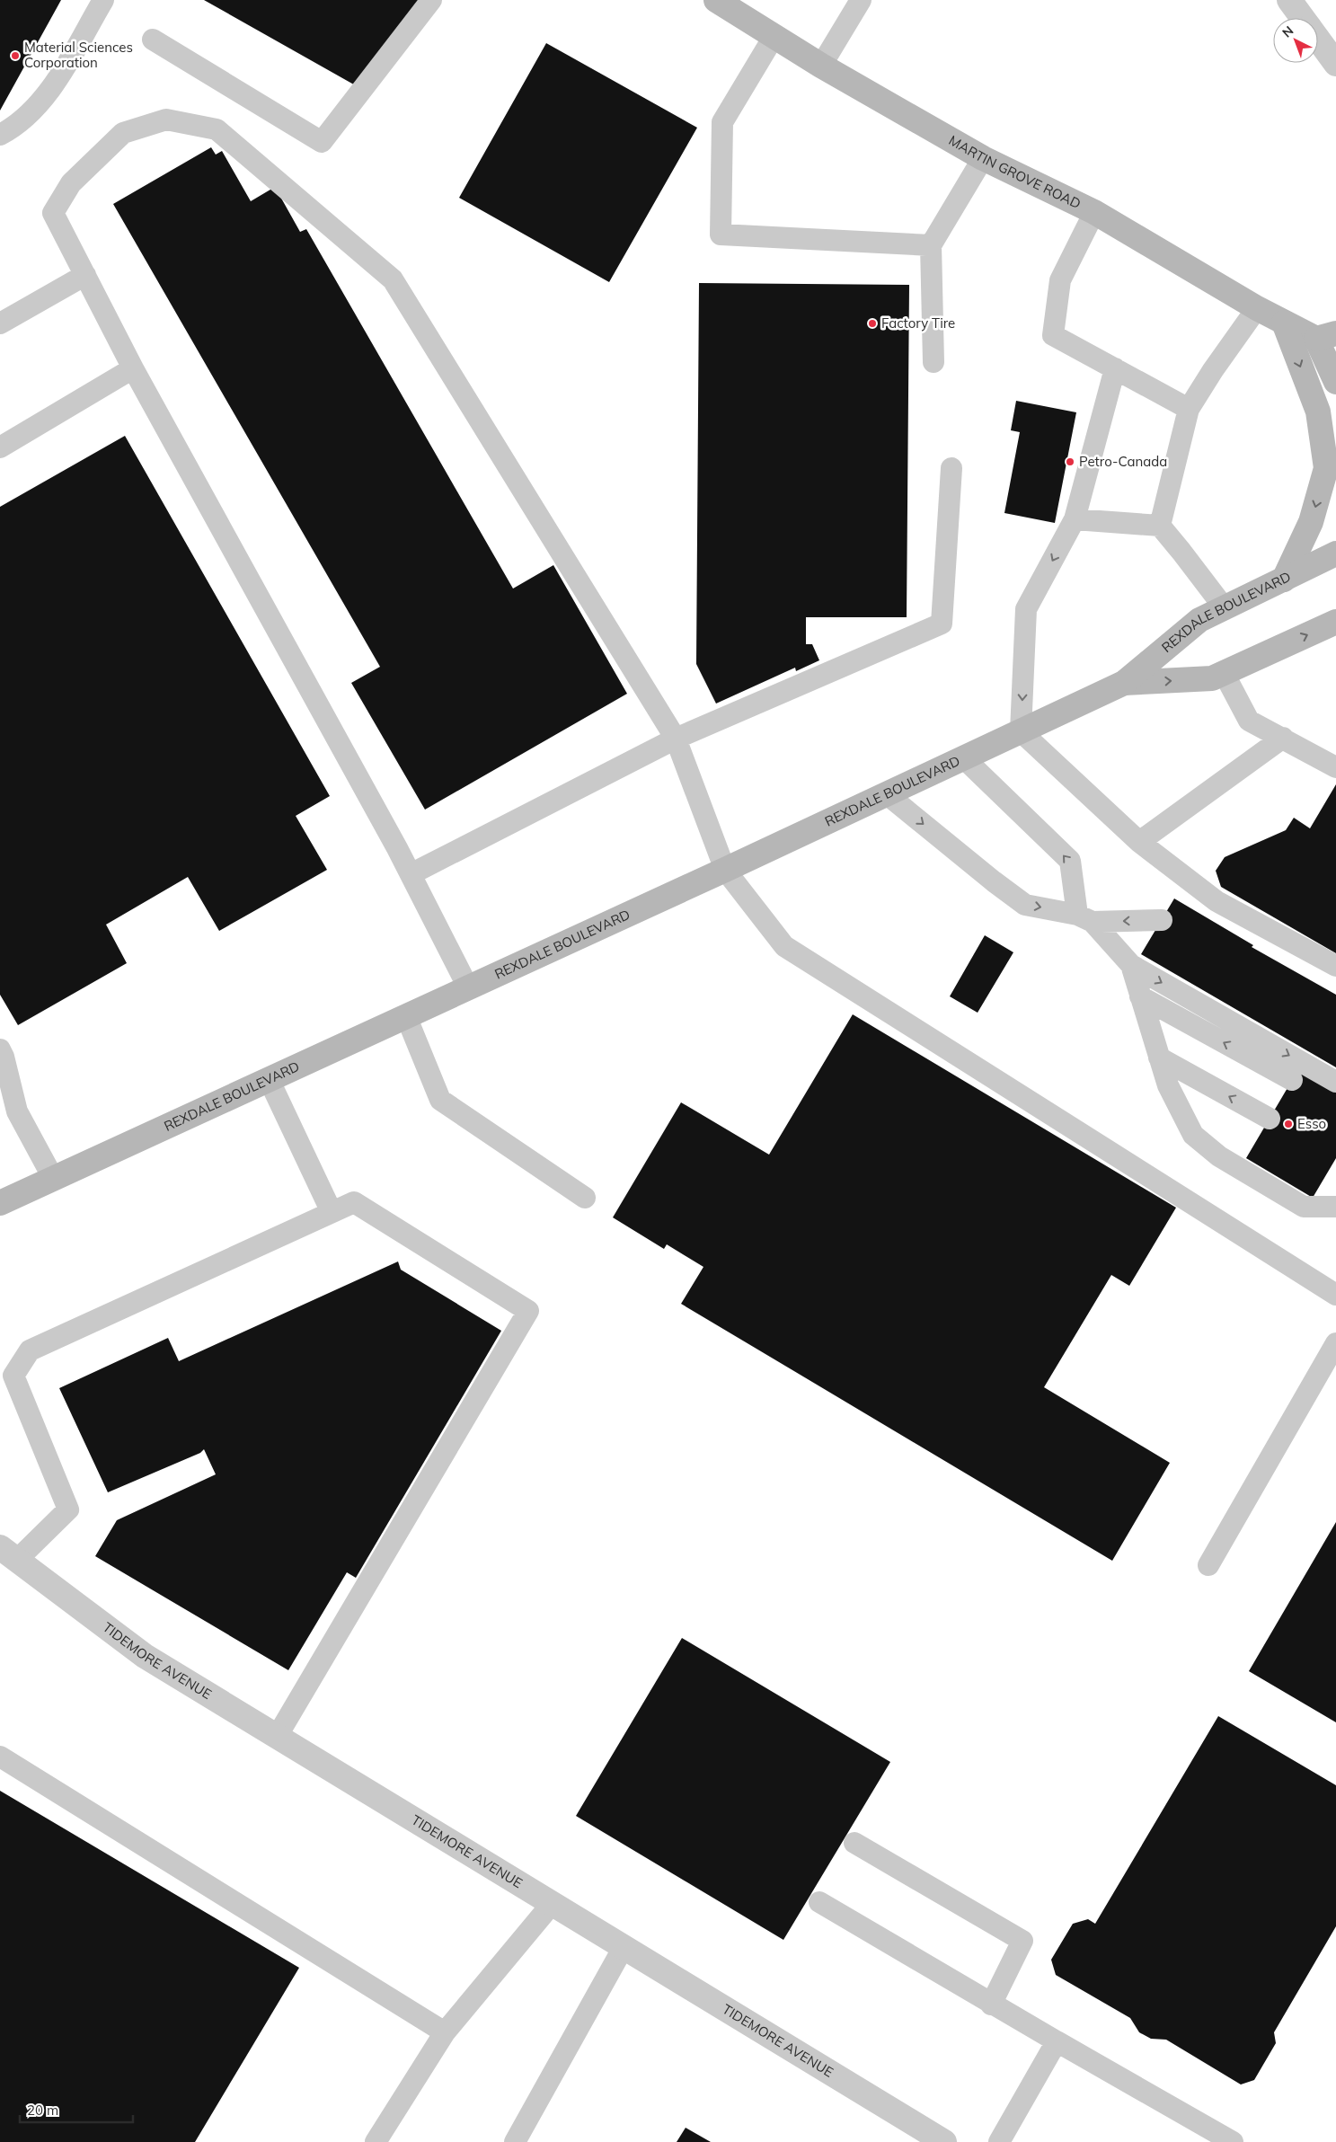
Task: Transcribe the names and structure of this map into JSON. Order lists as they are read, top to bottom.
{
  "streets": {
    "main road": ["MARTIN GROVE ROAD", "REXDALE BOULEVARD"],
    "street": ["TIDEMORE AVENUE"]
  },
  "places": [
    "Material Sciences Corporation",
    "Factory Tire",
    "Petro-Canada",
    "Esso"
  ],
  "scale_bar": "20 m",
  "north": "top left"
}
